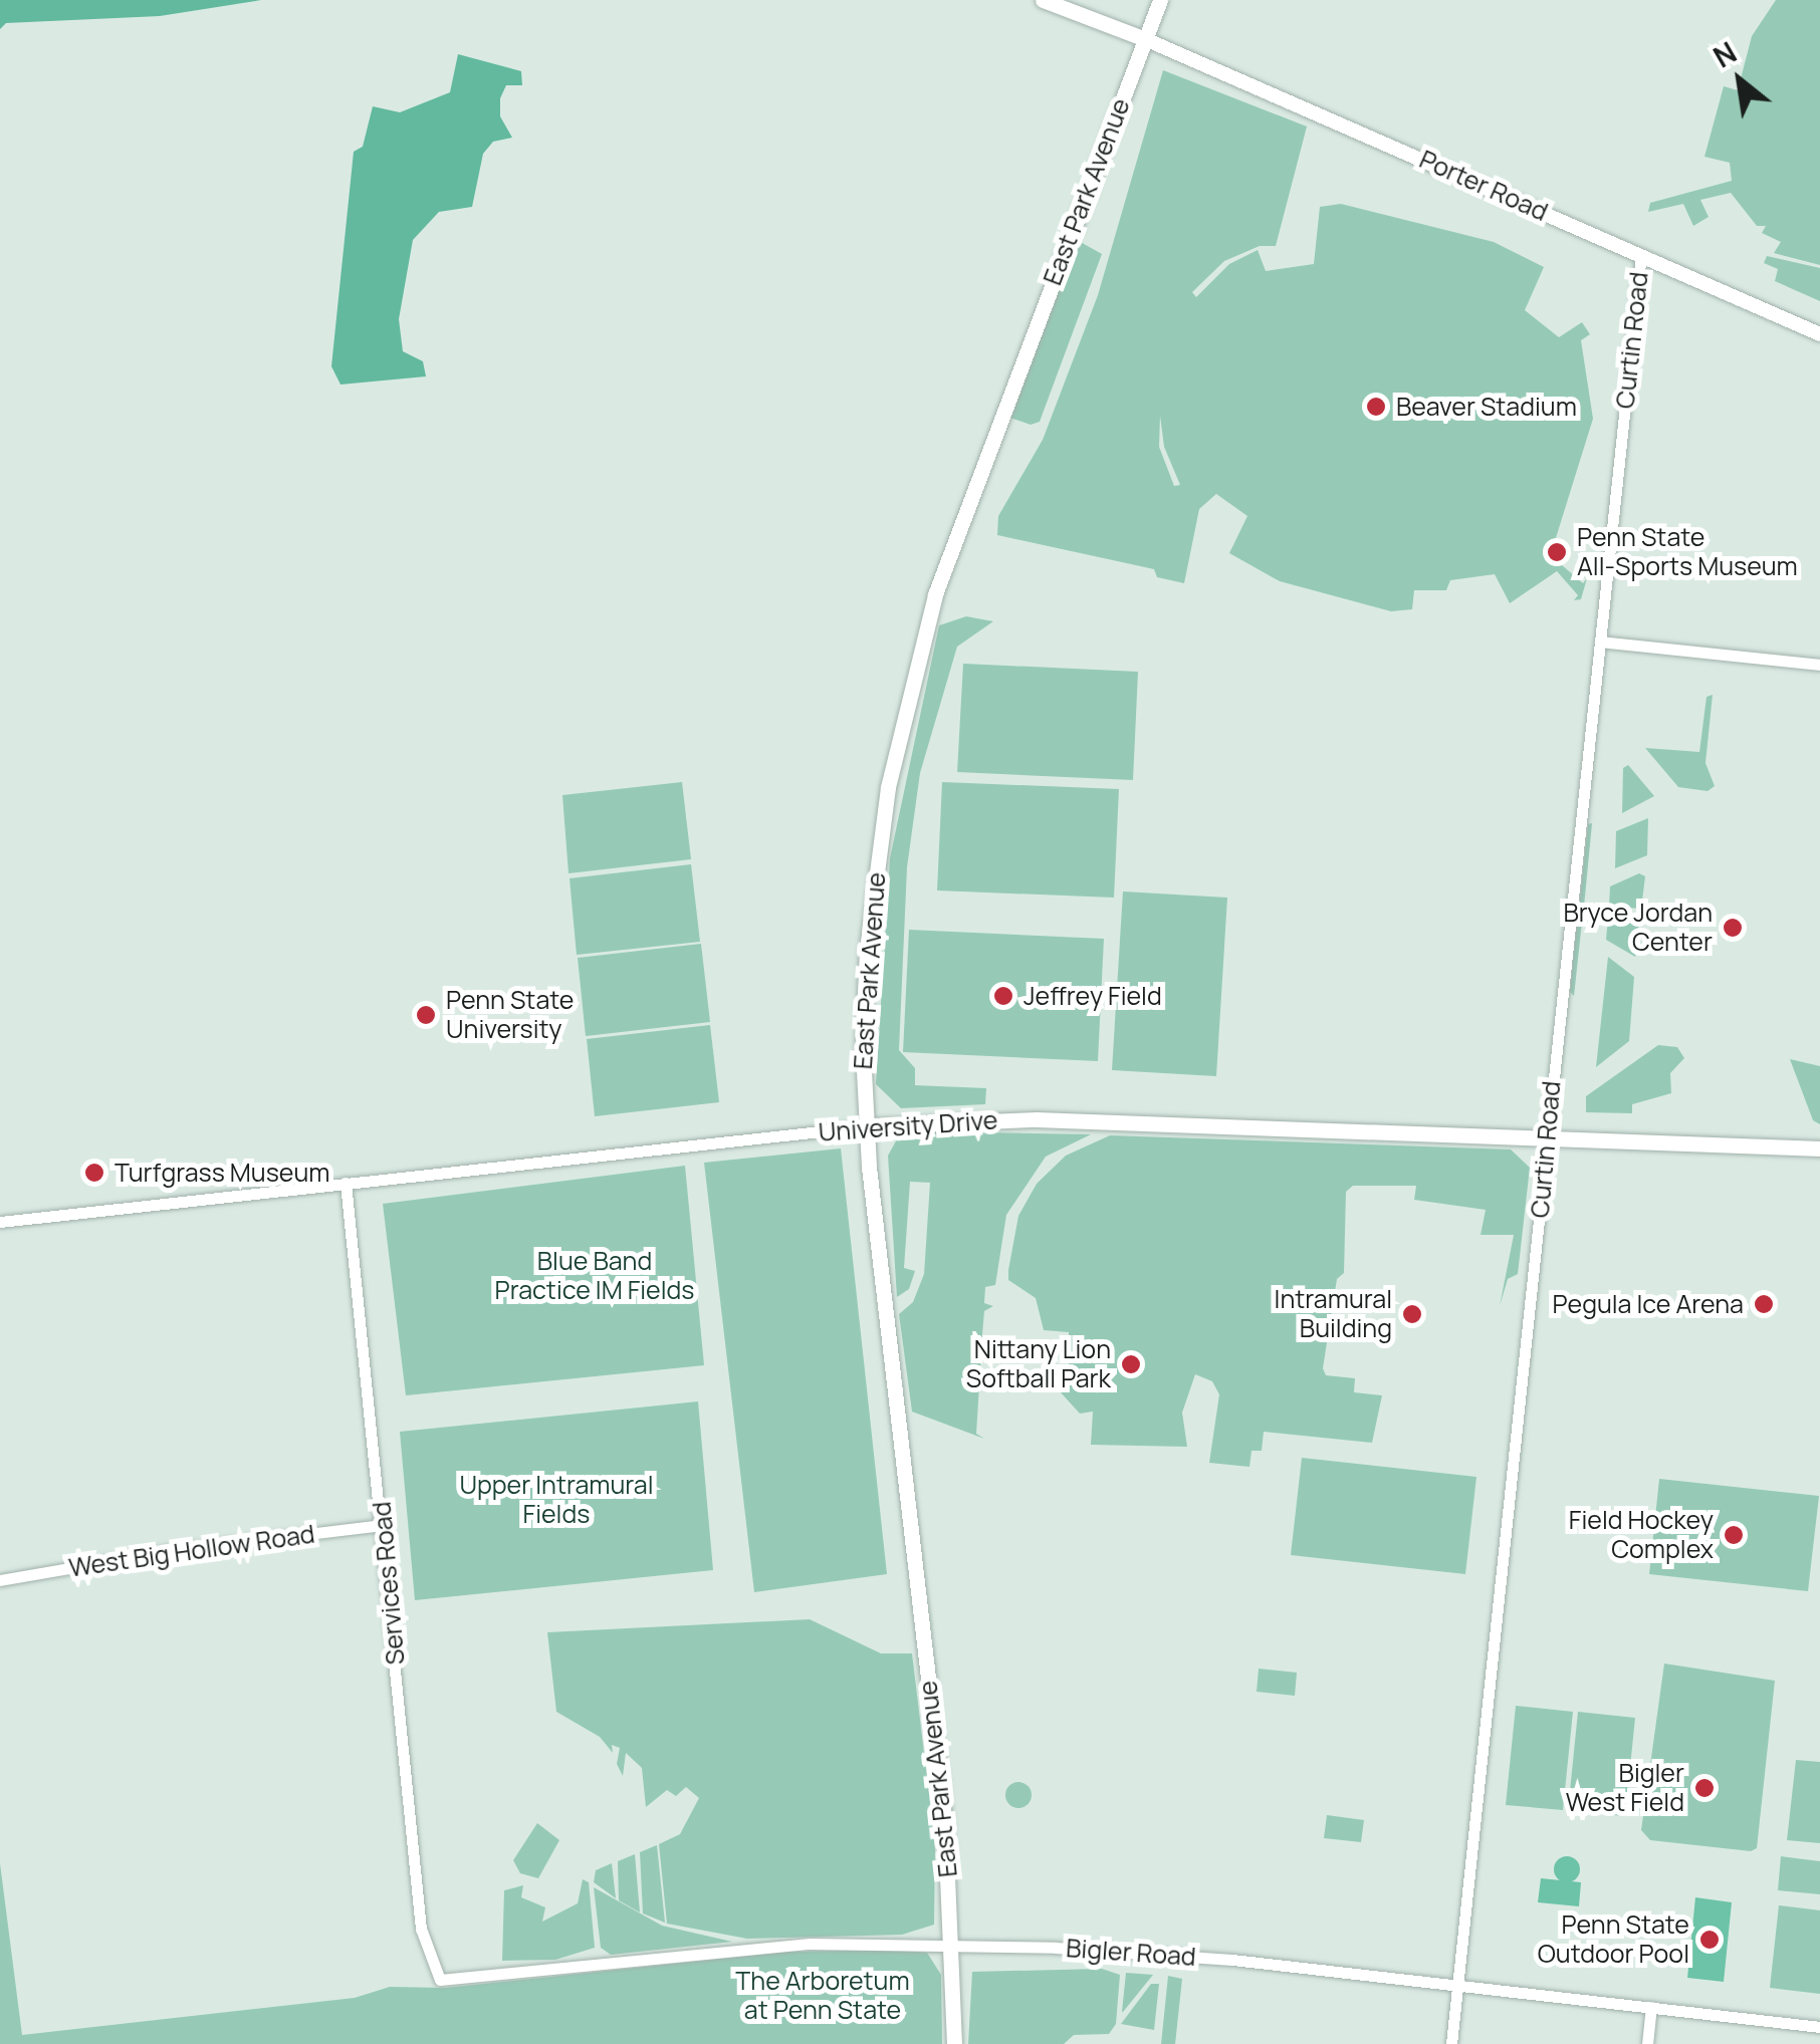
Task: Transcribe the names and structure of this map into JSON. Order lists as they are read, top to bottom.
{
  "streets": {
    "main road": ["East Park Avenue", "University Drive"],
    "street": [
      "Porter Road",
      "Curtin Road",
      "West Big Hollow Road",
      "Services Road",
      "Bigler Road"
    ]
  },
  "crossings": [
    ["Porter Road", "East Park Avenue"],
    ["Porter Road", "Curtin Road"],
    ["East Park Avenue", "University Drive"],
    ["East Park Avenue", "Bigler Road"],
    ["Curtin Road", "University Drive"],
    ["Curtin Road", "Bigler Road"],
    ["University Drive", "Services Road"],
    ["West Big Hollow Road", "Services Road"],
    ["Services Road", "Bigler Road"]
  ],
  "parks": ["Blue Band Practice IM Fields", "Upper Intramural Fields", "The Arboretum at Penn State"],
  "places": [
    "Beaver Stadium",
    "Penn State All-Sports Museum",
    "Bryce Jordan Center",
    "Jeffrey Field",
    "Penn State University",
    "Turfgrass Museum",
    "Pegula Ice Arena",
    "Intramural Building",
    "Nittany Lion Softball Park",
    "Field Hockey Complex",
    "Bigler West Field",
    "Penn State Outdoor Pool"
  ],
  "north": "top left"
}
